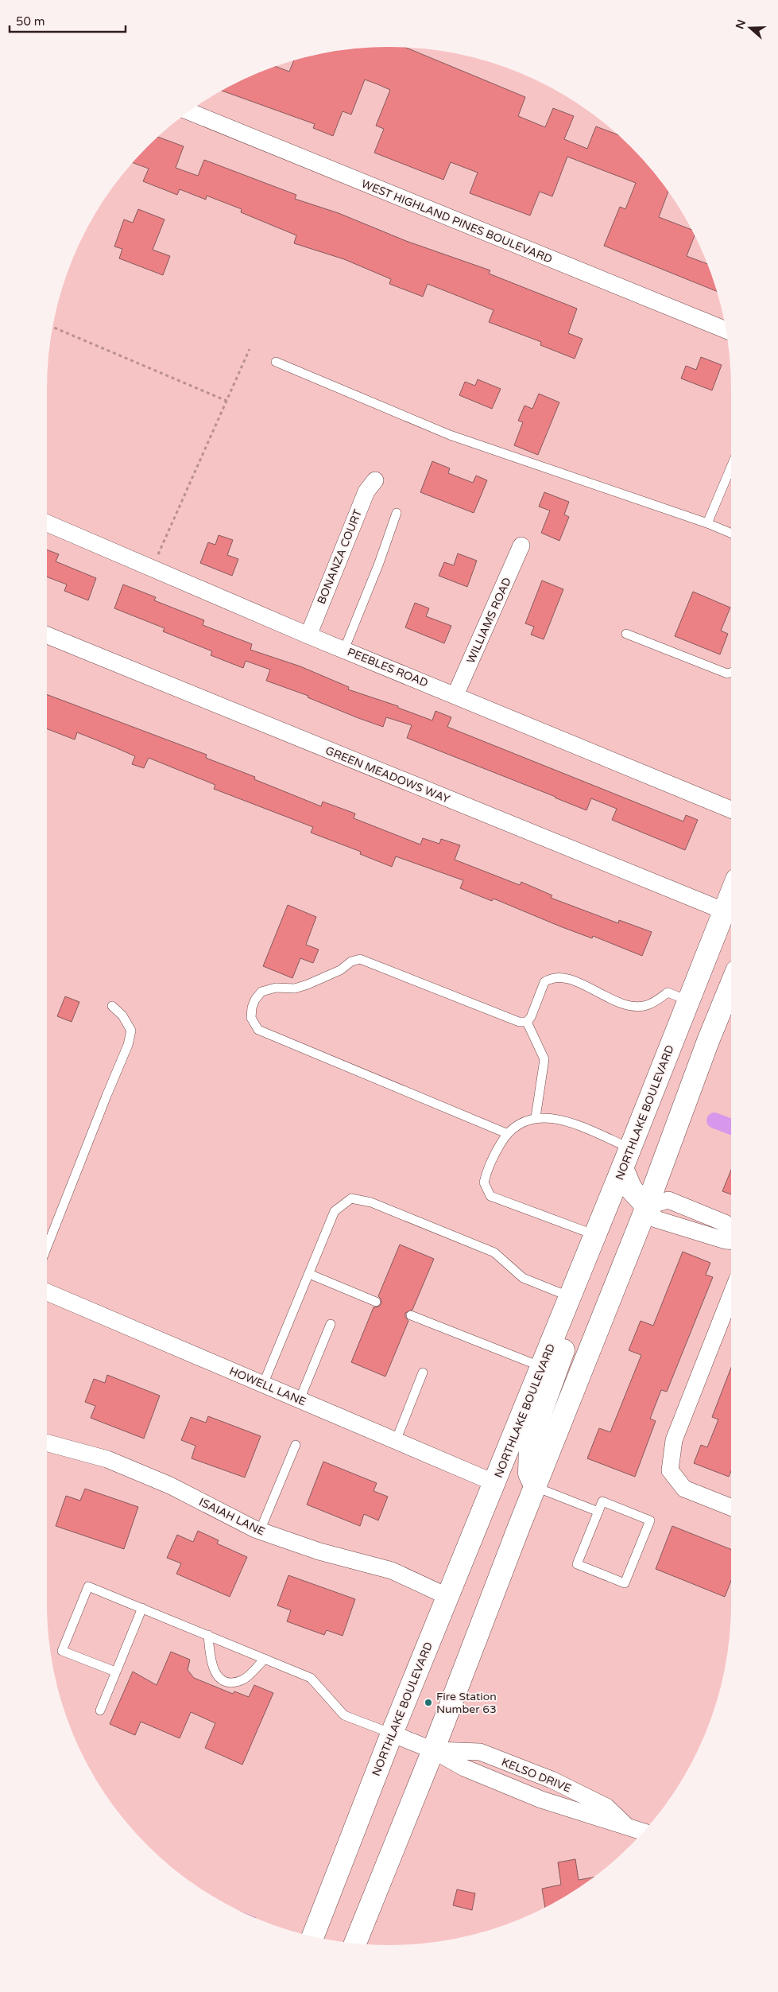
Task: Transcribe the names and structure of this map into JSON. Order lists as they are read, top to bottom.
{
  "streets": {
    "main road": ["NORTHLAKE BOULEVARD"],
    "street": [
      "WEST HIGHLAND PINES BOULEVARD",
      "BONANZA COURT",
      "WILLIAMS ROAD",
      "PEEBLES ROAD",
      "GREEN MEADOWS WAY",
      "HOWELL LANE",
      "ISAIAH LANE",
      "KELSO DRIVE"
    ]
  },
  "crossings": [
    ["BONANZA COURT", "PEEBLES ROAD"],
    ["WILLIAMS ROAD", "PEEBLES ROAD"],
    ["GREEN MEADOWS WAY", "NORTHLAKE BOULEVARD"],
    ["NORTHLAKE BOULEVARD", "HOWELL LANE"],
    ["NORTHLAKE BOULEVARD", "ISAIAH LANE"],
    ["NORTHLAKE BOULEVARD", "KELSO DRIVE"]
  ],
  "places": ["Fire Station Number 63"],
  "scale_bar": "50 m",
  "north": "left"
}
